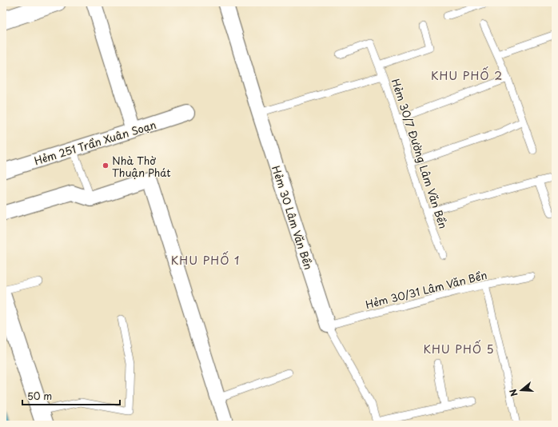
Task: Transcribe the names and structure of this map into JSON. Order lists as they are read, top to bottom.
{
  "streets": {
    "street": ["Hẻm 251 Trần Xuân Soạn", "Hẻm 30 Lâm Văn Bền"],
    "lane": ["Hẻm 30/7 Đường Lâm Văn Bền", "Hẻm 30/31 Lâm Văn Bền"]
  },
  "crossings": [
    ["Hẻm 30/7 Đường Lâm Văn Bền", "Hẻm 30 Lâm Văn Bền"],
    ["Hẻm 30 Lâm Văn Bền", "Hẻm 30/31 Lâm Văn Bền"]
  ],
  "districts": ["KHU PHỐ 2", "KHU PHỐ 1", "KHU PHỐ 5"],
  "places": ["Nhà Thờ Thuận Phát"],
  "scale_bar": "50 m",
  "north": "left"
}
